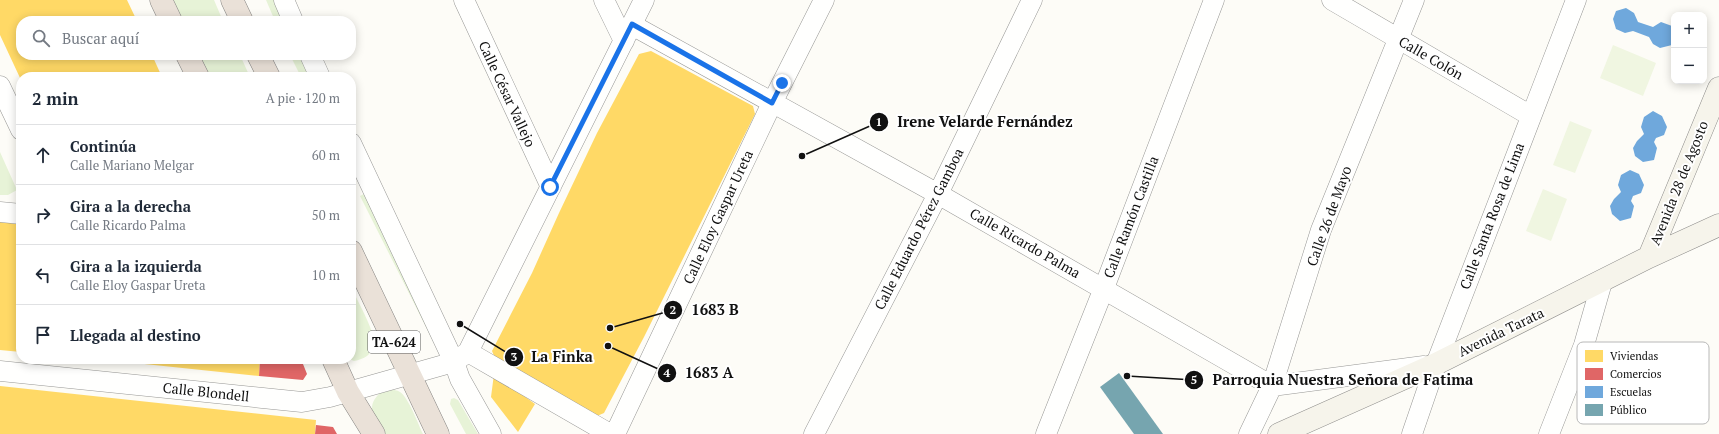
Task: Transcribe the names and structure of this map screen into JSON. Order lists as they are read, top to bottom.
{
  "streets": {
    "highway": ["TA-624"],
    "street": [
      "Calle Colón",
      "Calle César Vallejo",
      "Avenida 28 de Agosto",
      "Calle 26 de Mayo",
      "Calle Santa Rosa de Lima",
      "Calle Eloy Gaspar Ureta",
      "Calle Ramón Castilla",
      "Calle Eduardo Pérez Gamboa",
      "Calle Ricardo Palma",
      "Avenida Tarata",
      "Calle Blondell"
    ]
  },
  "crossings": [
    ["Calle Colón", "Calle 26 de Mayo"],
    ["Calle Colón", "Calle Santa Rosa de Lima"],
    ["Avenida 28 de Agosto", "Avenida Tarata"],
    ["Calle 26 de Mayo", "Calle Ricardo Palma"],
    ["Calle Santa Rosa de Lima", "Avenida Tarata"],
    ["Calle Eloy Gaspar Ureta", "Calle Ricardo Palma"],
    ["Calle Ramón Castilla", "Calle Ricardo Palma"],
    ["Calle Eduardo Pérez Gamboa", "Calle Ricardo Palma"],
    ["TA-624", "Calle Blondell"]
  ],
  "places": [
    "Irene Velarde Fernández",
    "La Finka",
    "1683 B",
    "1683 A",
    "Parroquia Nuestra Señora de Fatima"
  ],
  "legend": [
    "Viviendas",
    "Comercios",
    "Escuelas",
    "Público"
  ],
  "page": {
    "map_buttons": ["+", "−"],
    "search": "Buscar aquí",
    "heading": ["2 min", "A pie · 120 m"],
    "list": [
      ["Continúa", "Calle Mariano Melgar", "60 m"],
      ["Gira a la derecha", "Calle Ricardo Palma", "50 m"],
      ["Gira a la izquierda", "Calle Eloy Gaspar Ureta", "10 m"],
      "Llegada al destino"
    ]
  }
}
